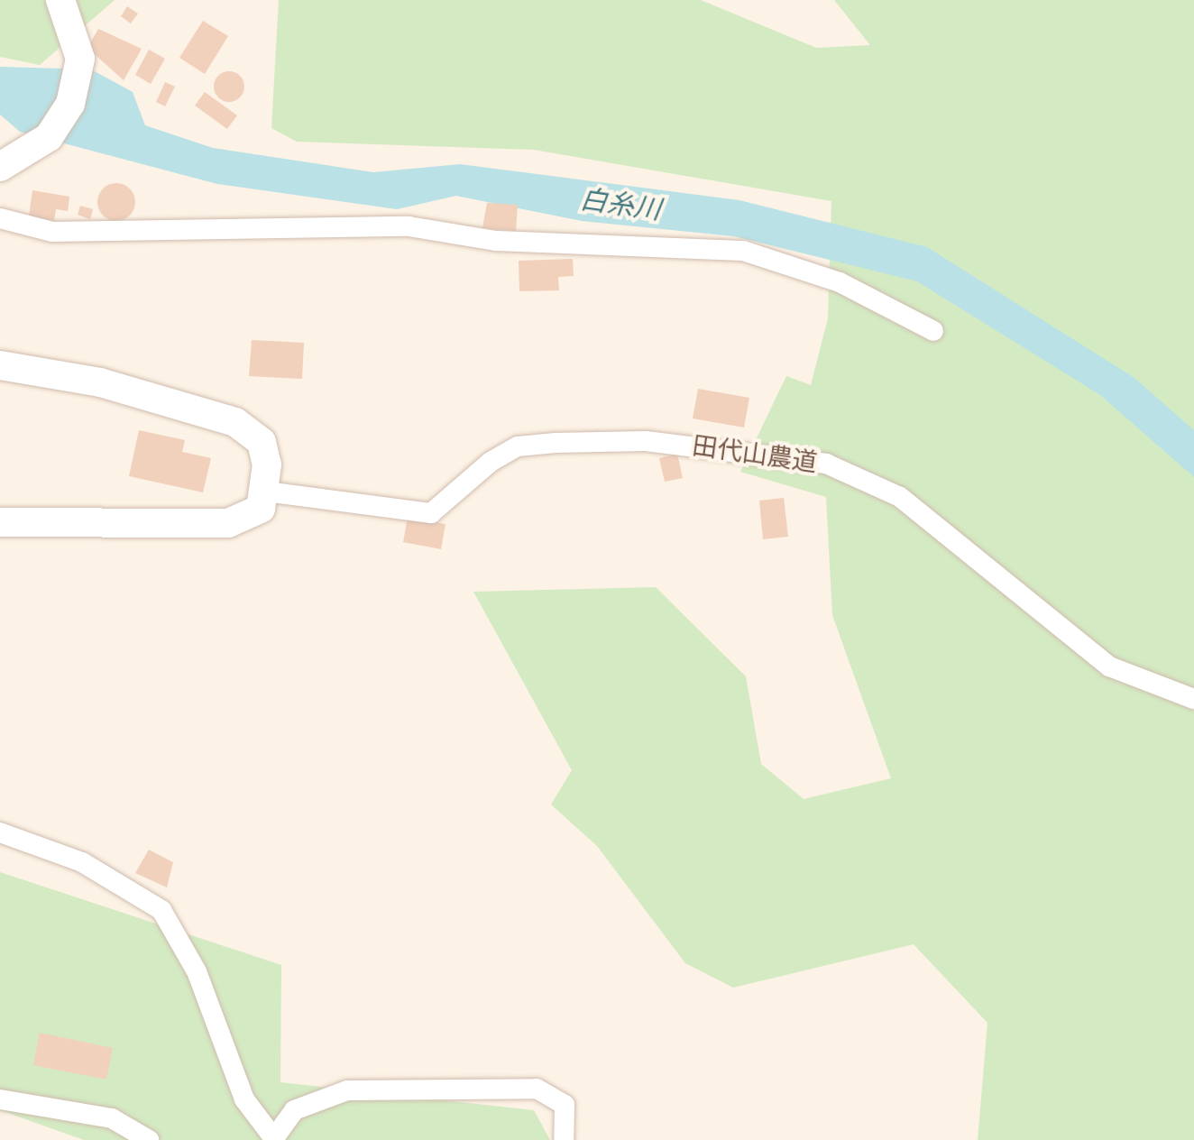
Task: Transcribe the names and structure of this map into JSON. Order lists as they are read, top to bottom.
{
  "streets": {
    "street": ["田代山農道"]
  },
  "water": ["白糸川"]
}
